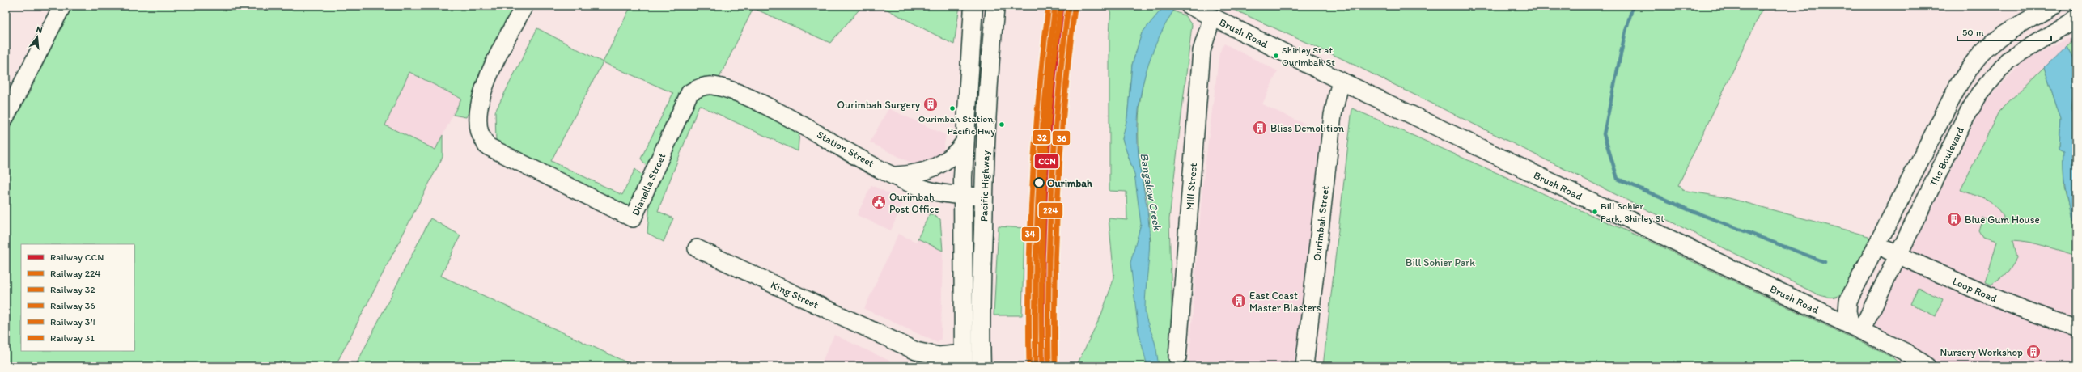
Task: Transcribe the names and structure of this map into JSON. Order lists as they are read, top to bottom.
{
  "streets": {
    "main road": ["Pacific Highway"],
    "street": [
      "Brush Road",
      "Station Street",
      "The Boulevard",
      "Dianella Street",
      "Mill Street",
      "Ourimbah Street",
      "Loop Road",
      "King Street"
    ]
  },
  "crossings": [
    ["Brush Road", "The Boulevard"],
    ["Brush Road", "Mill Street"],
    ["Brush Road", "Ourimbah Street"],
    ["Station Street", "Dianella Street"],
    ["Station Street", "Pacific Highway"],
    ["The Boulevard", "Loop Road"],
    ["Pacific Highway", "King Street"]
  ],
  "water": ["Bangalow Creek"],
  "parks": ["Bill Sohier Park"],
  "places": {
    "other": [
      "Shirley St at Ourimbah St",
      "Ourimbah Station, Pacific Hwy",
      "Ourimbah",
      "Bill Sohier Park, Shirley St"
    ],
    "building": [
      "Ourimbah Surgery",
      "Bliss Demolition",
      "Blue Gum House",
      "East Coast Master Blasters",
      "Nursery Workshop"
    ],
    "public building": ["Ourimbah Post Office"]
  },
  "lines": [
    "rail line CCN",
    "rail line 32",
    "rail line 34",
    "rail line 224",
    "rail line 31",
    "rail line 36"
  ],
  "legend": [
    "Railway CCN",
    "Railway 224",
    "Railway 32",
    "Railway 36",
    "Railway 34",
    "Railway 31"
  ],
  "scale_bar": "50 m",
  "north": "top"
}
